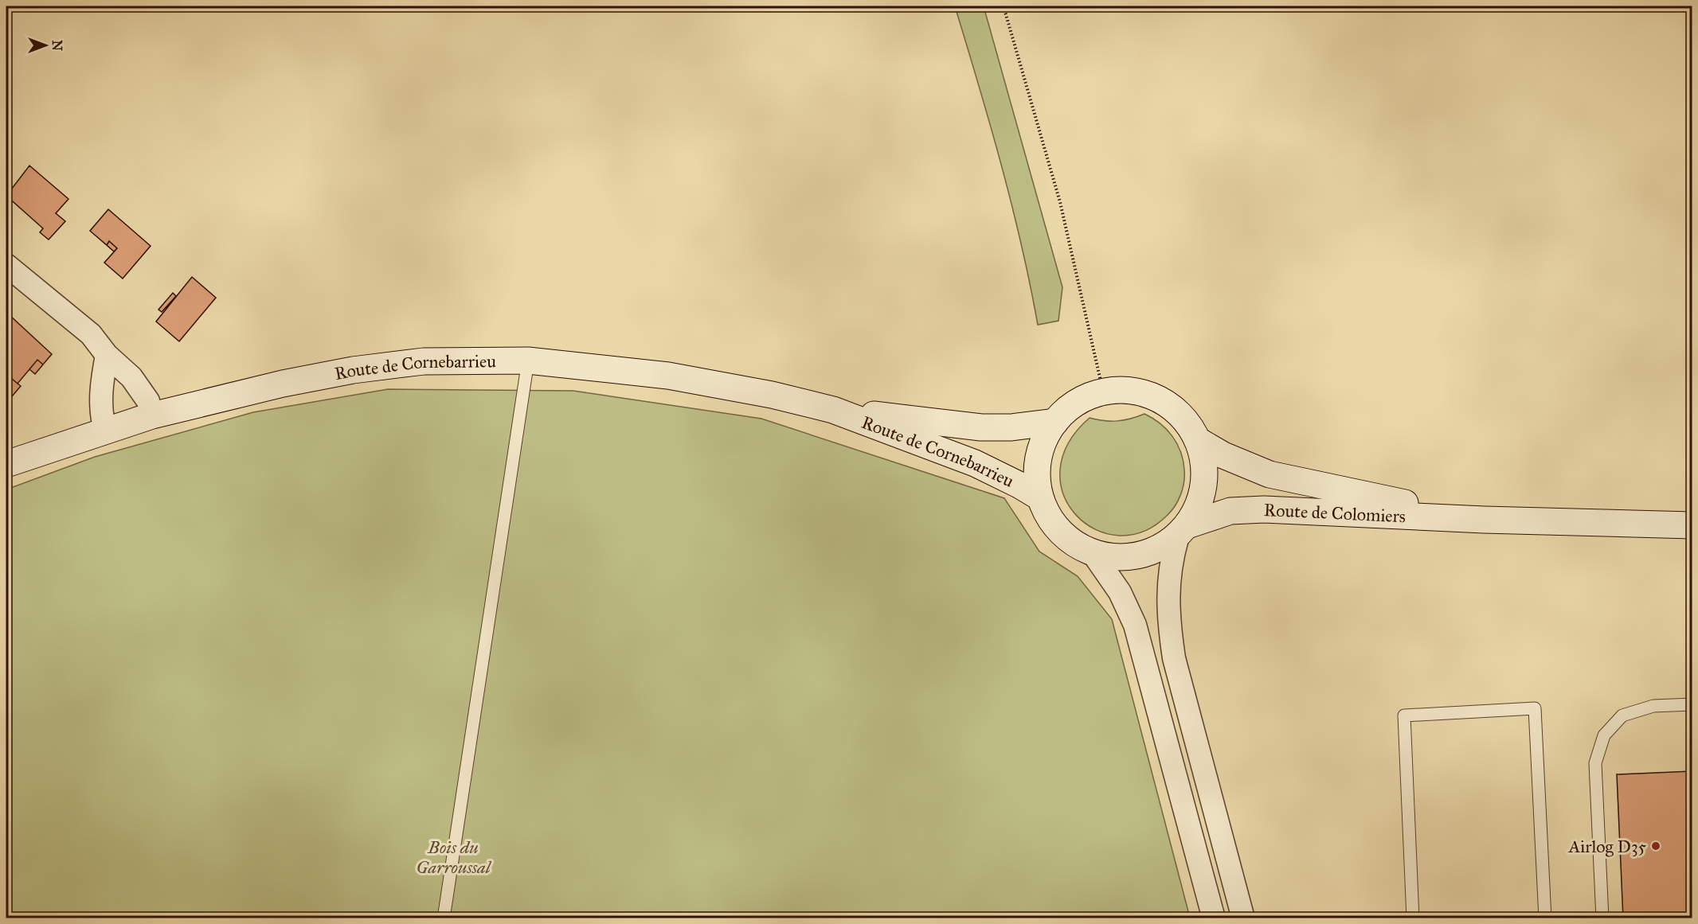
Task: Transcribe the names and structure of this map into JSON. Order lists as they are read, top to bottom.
{
  "streets": {
    "main road": ["Route de Cornebarrieu", "Route de Colomiers"]
  },
  "crossings": [
    ["Route de Cornebarrieu", "Route de Colomiers"]
  ],
  "parks": ["Bois du Garroussal"],
  "places": ["Airlog D35"],
  "north": "right"
}
